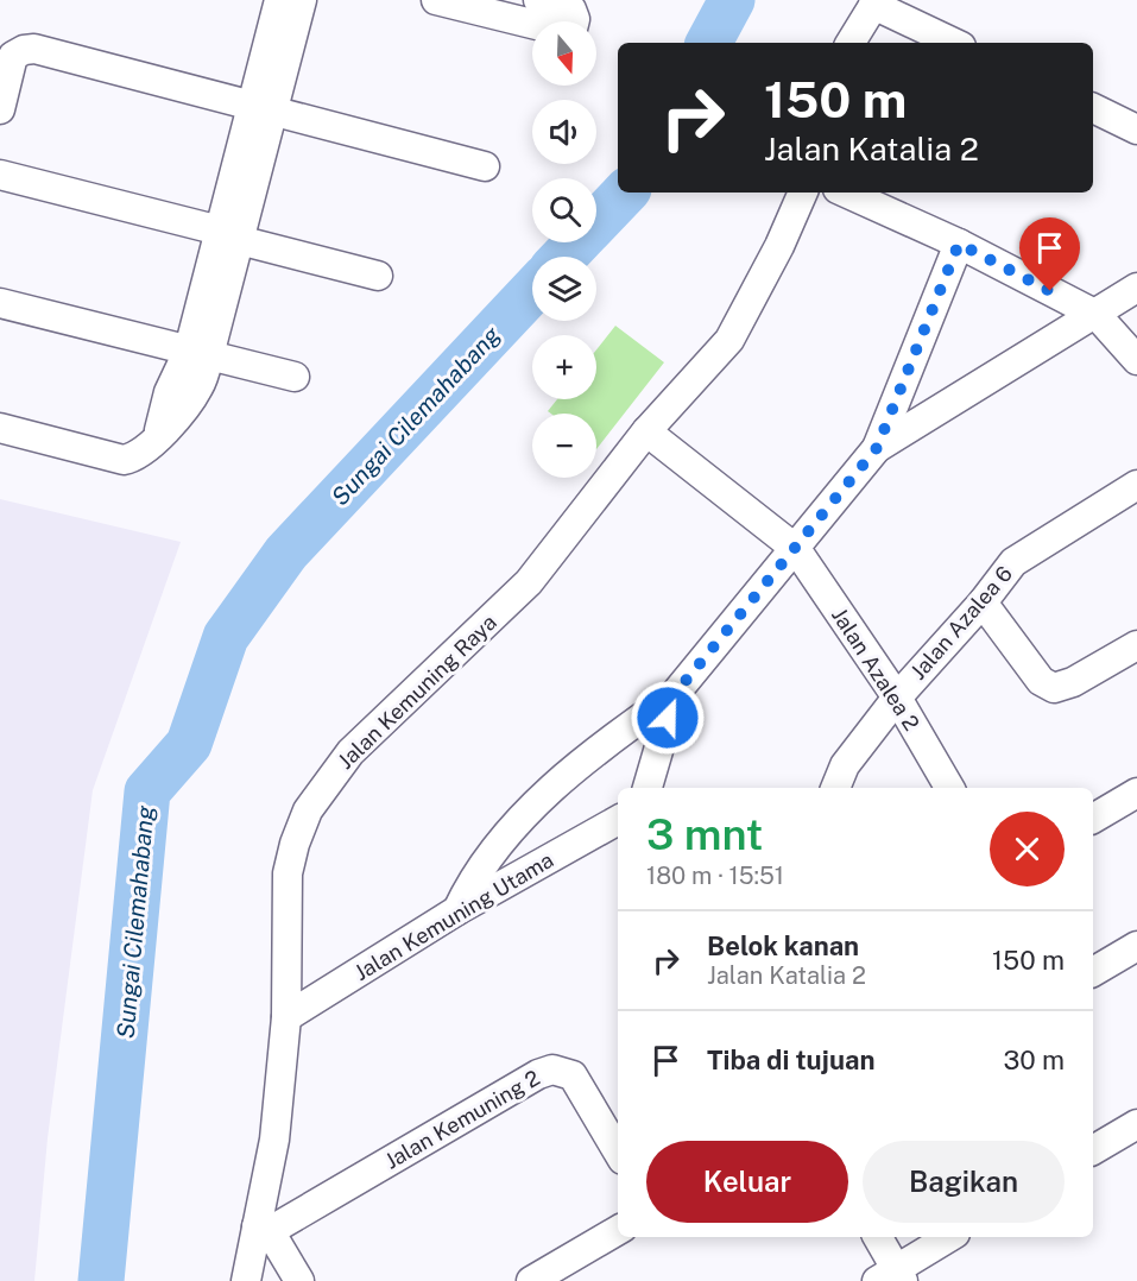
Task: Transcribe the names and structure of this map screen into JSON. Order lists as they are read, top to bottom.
{
  "streets": {
    "street": [
      "Jalan Azalea 6",
      "Jalan Azalea 2",
      "Jalan Kemuning Raya",
      "Jalan Kemuning Utama",
      "Jalan Kemuning 2"
    ]
  },
  "crossings": [
    ["Jalan Azalea 6", "Jalan Azalea 2"],
    ["Jalan Azalea 2", "Jalan Kemuning Raya"],
    ["Jalan Kemuning Raya", "Jalan Kemuning Utama"],
    ["Jalan Kemuning Raya", "Jalan Kemuning 2"]
  ],
  "water": ["Sungai Cilemahabang"],
  "north": "bottom",
  "page": {
    "map_buttons": ["+", "−"],
    "turn": ["150 m", "Jalan Katalia 2"],
    "heading": ["3 mnt", "180 m · 15:51"],
    "list": [
      {
        "name": "Belok kanan",
        "note": "Jalan Katalia 2",
        "value": "150 m"
      },
      {
        "name": "Tiba di tujuan",
        "value": "30 m"
      }
    ],
    "buttons": ["Keluar", "Bagikan"]
  }
}
